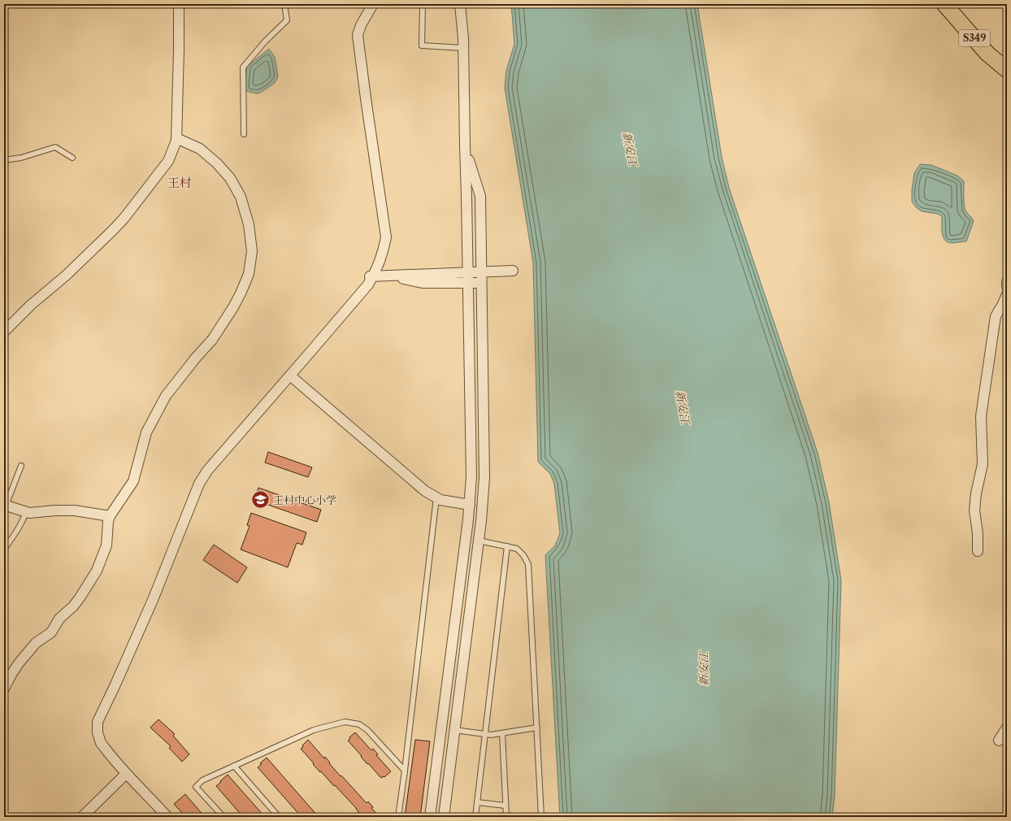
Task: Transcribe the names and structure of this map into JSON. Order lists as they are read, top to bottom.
{
  "streets": {
    "main road": ["S349"]
  },
  "districts": ["王村"],
  "water": ["新安江"],
  "places": {
    "school or university": ["王村中心小学"]
  }
}
